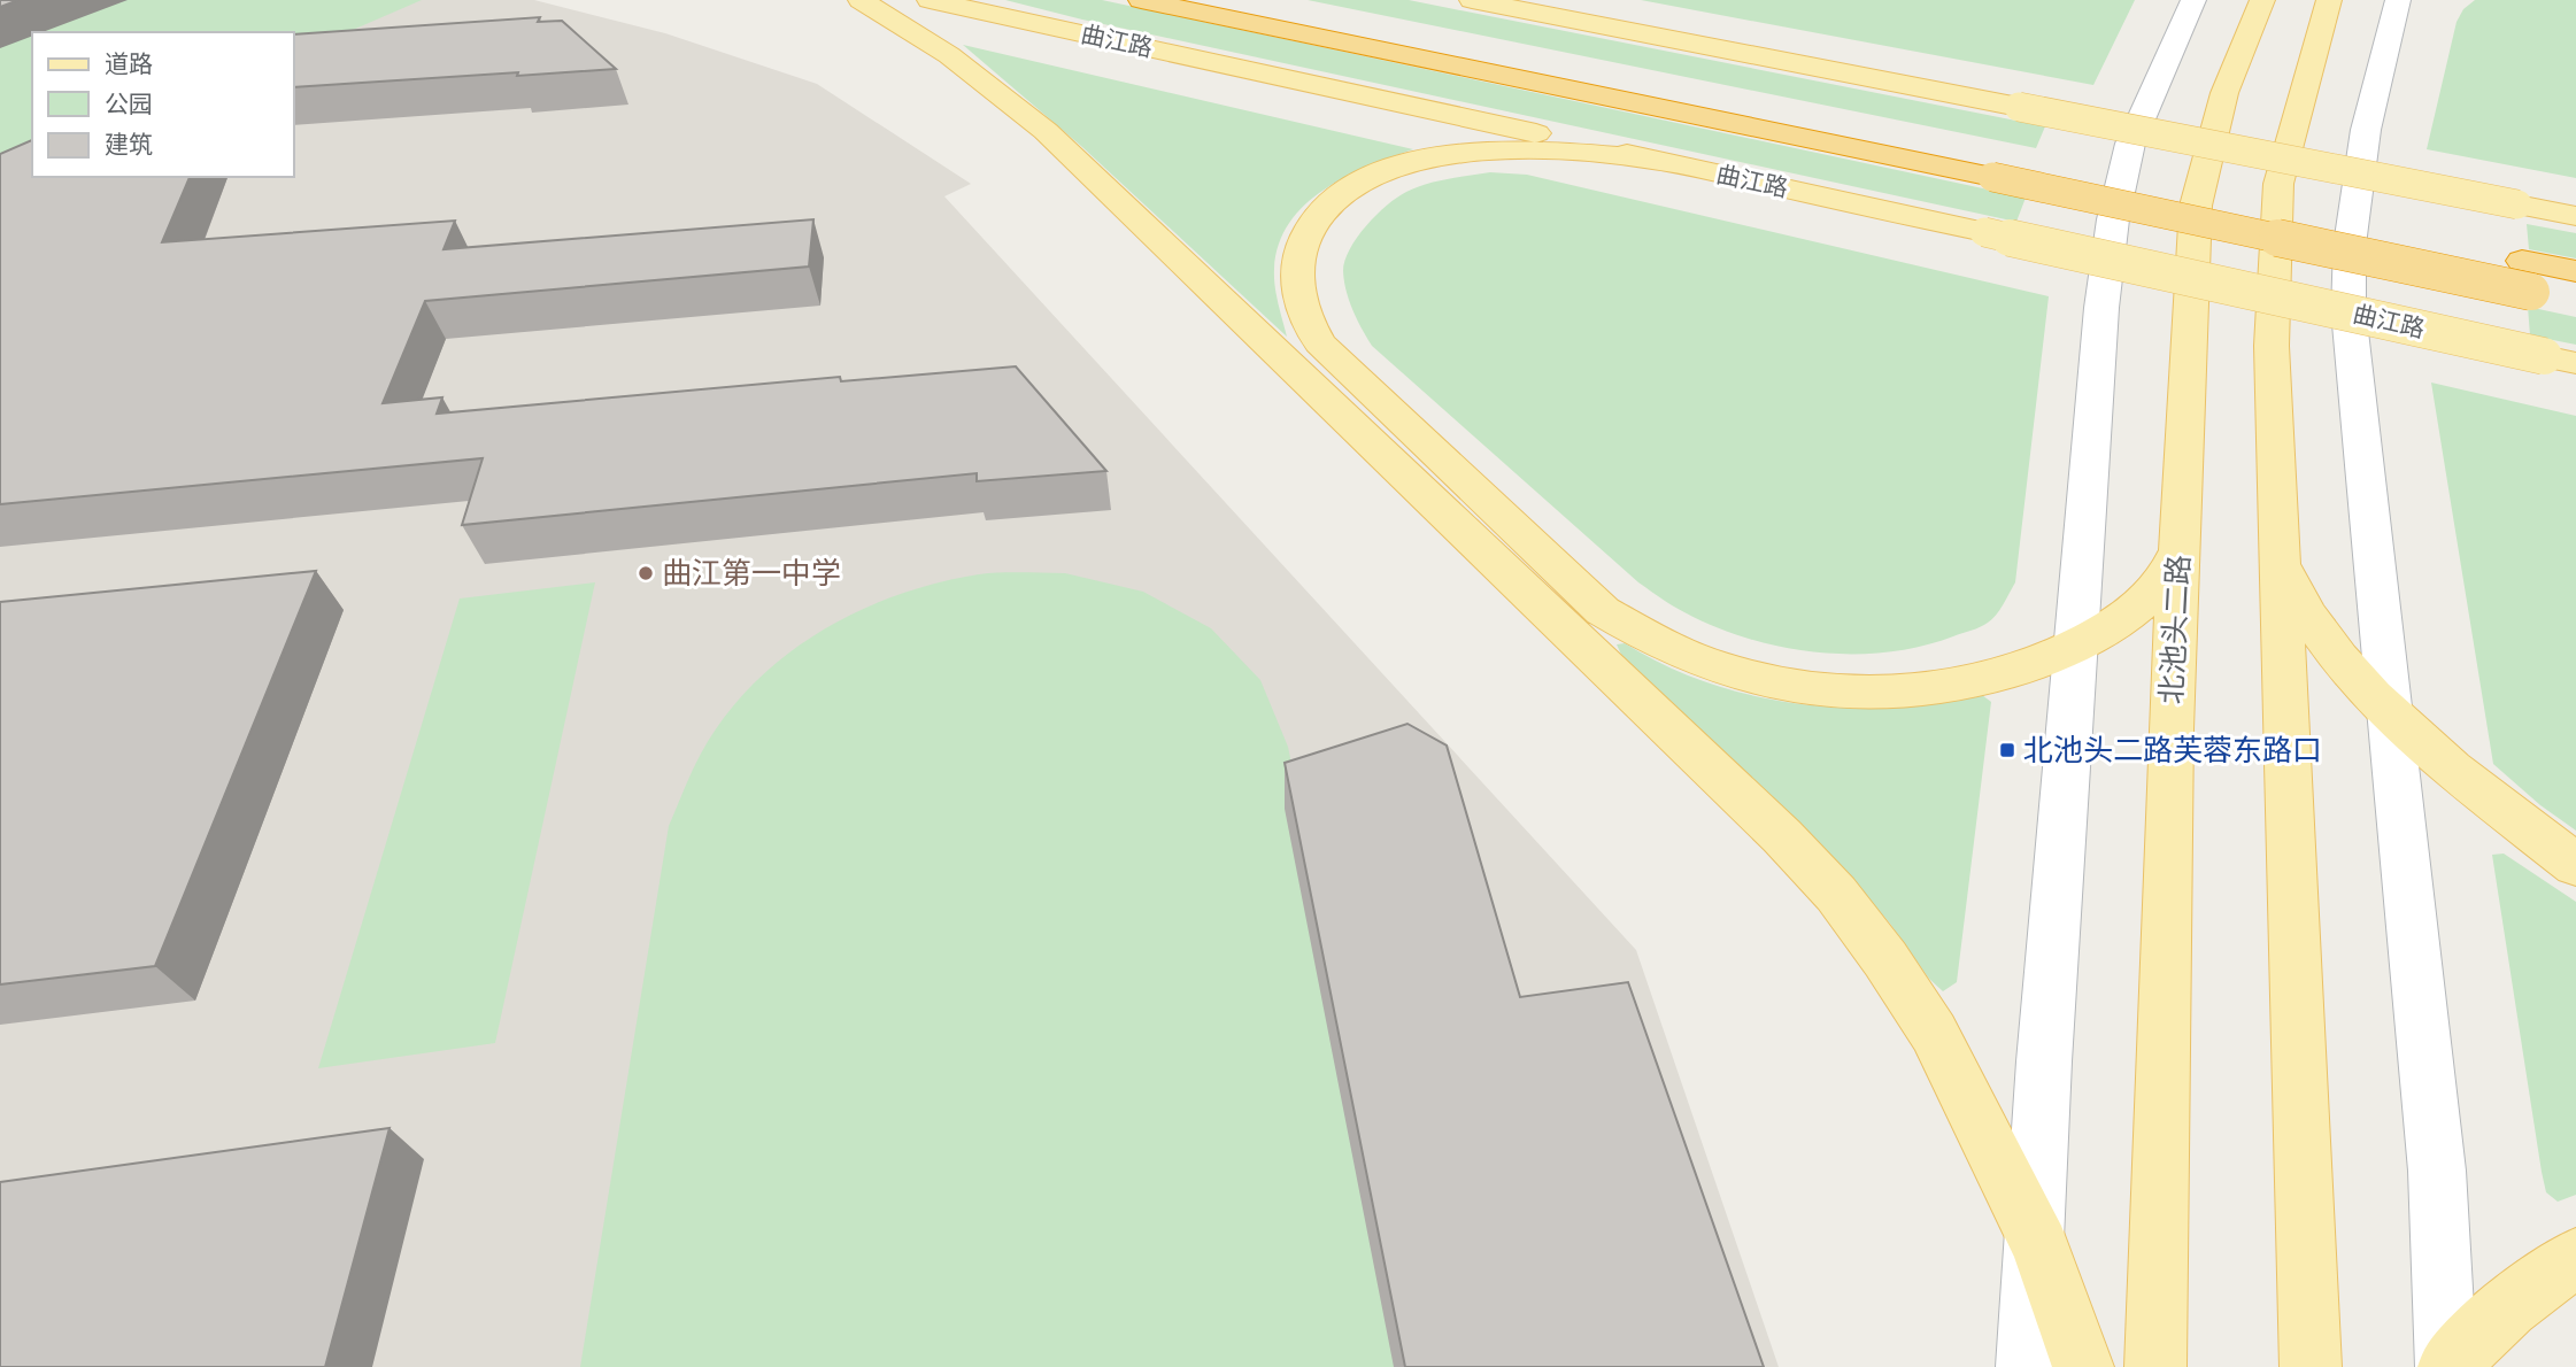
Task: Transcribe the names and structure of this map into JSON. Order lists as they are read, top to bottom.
{
  "streets": {
    "highway": ["曲江路"],
    "main road": ["北池头二路"]
  },
  "places": {
    "other": ["曲江第一中学"],
    "transit": ["北池头二路芙蓉东路口"]
  },
  "legend": ["道路", "公园", "建筑"]
}
